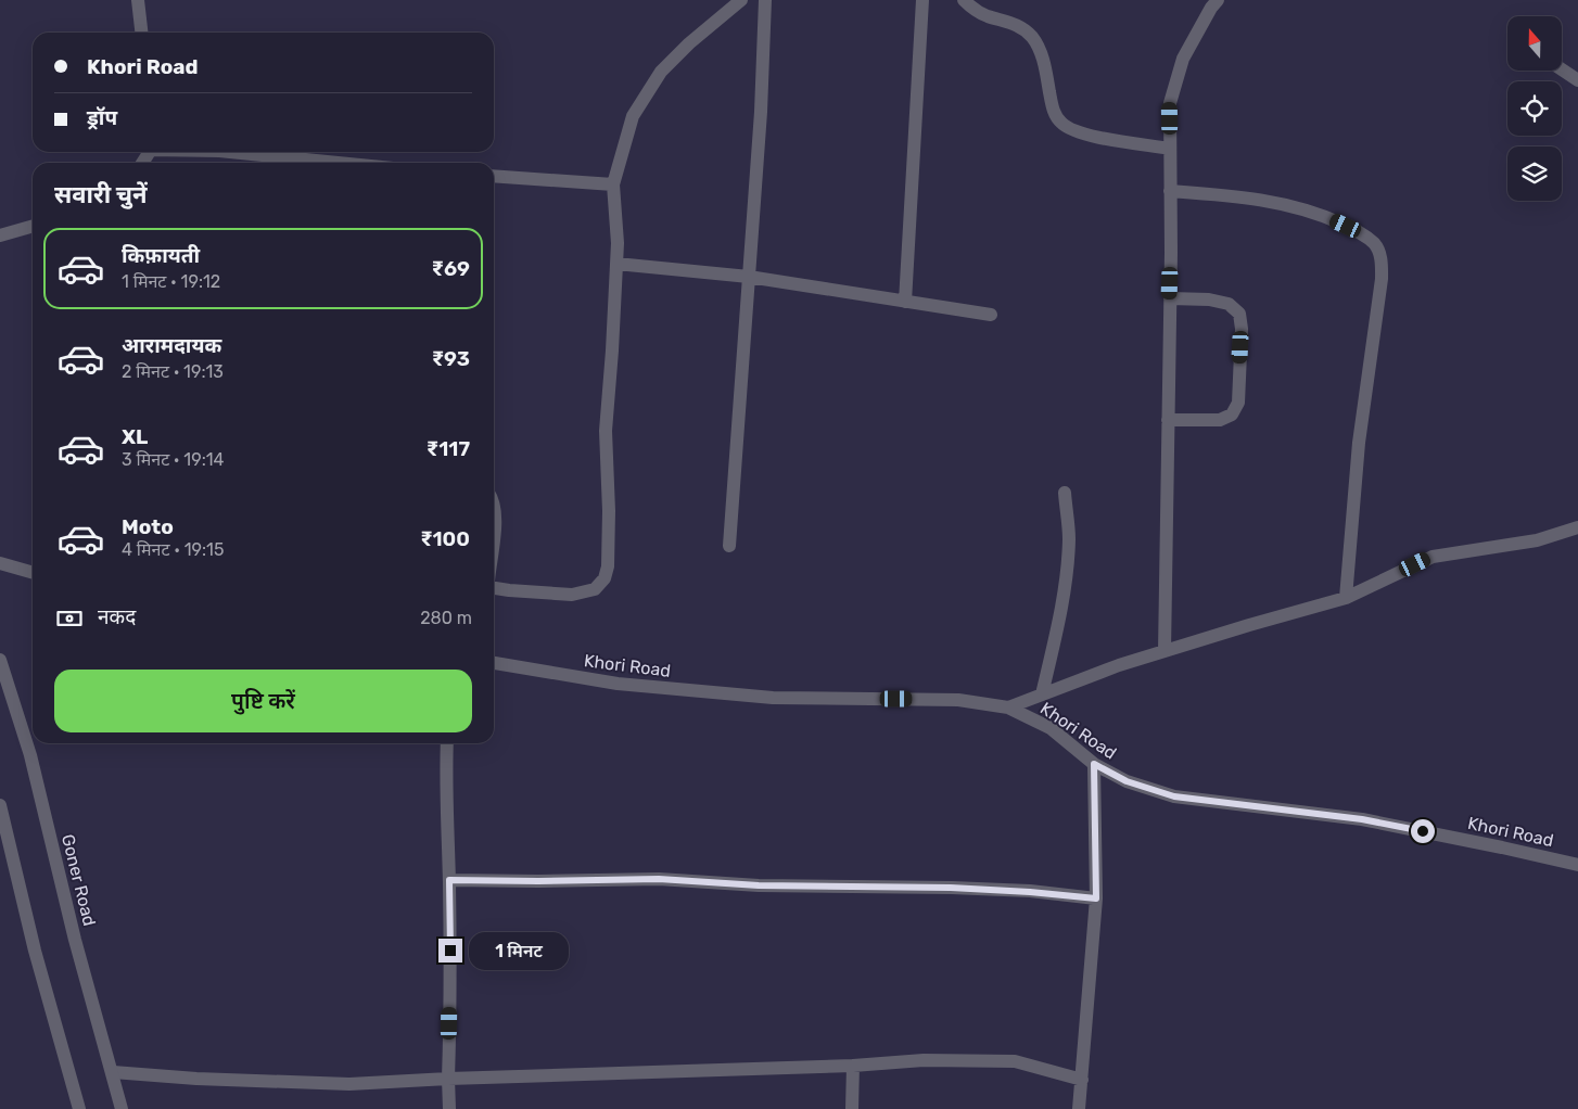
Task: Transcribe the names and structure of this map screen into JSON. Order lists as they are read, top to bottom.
{
  "streets": {
    "street": ["Khori Road", "Goner Road"]
  },
  "north": "top",
  "page": {
    "banner": ["Khori Road", "ड्रॉप"],
    "heading": "सवारी चुनें",
    "list": [
      {
        "name": "किफ़ायती",
        "note": "1 मिनट · 19:12",
        "value": "₹69"
      },
      {
        "name": "आरामदायक",
        "note": "2 मिनट · 19:13",
        "value": "₹93"
      },
      {
        "name": "XL",
        "note": "3 मिनट · 19:14",
        "value": "₹117"
      },
      {
        "name": "Moto",
        "note": "4 मिनट · 19:15",
        "value": "₹100"
      }
    ],
    "pay": ["नकद", "280 m"],
    "buttons": "पुष्टि करें",
    "bubble": "1 मिनट"
  }
}
